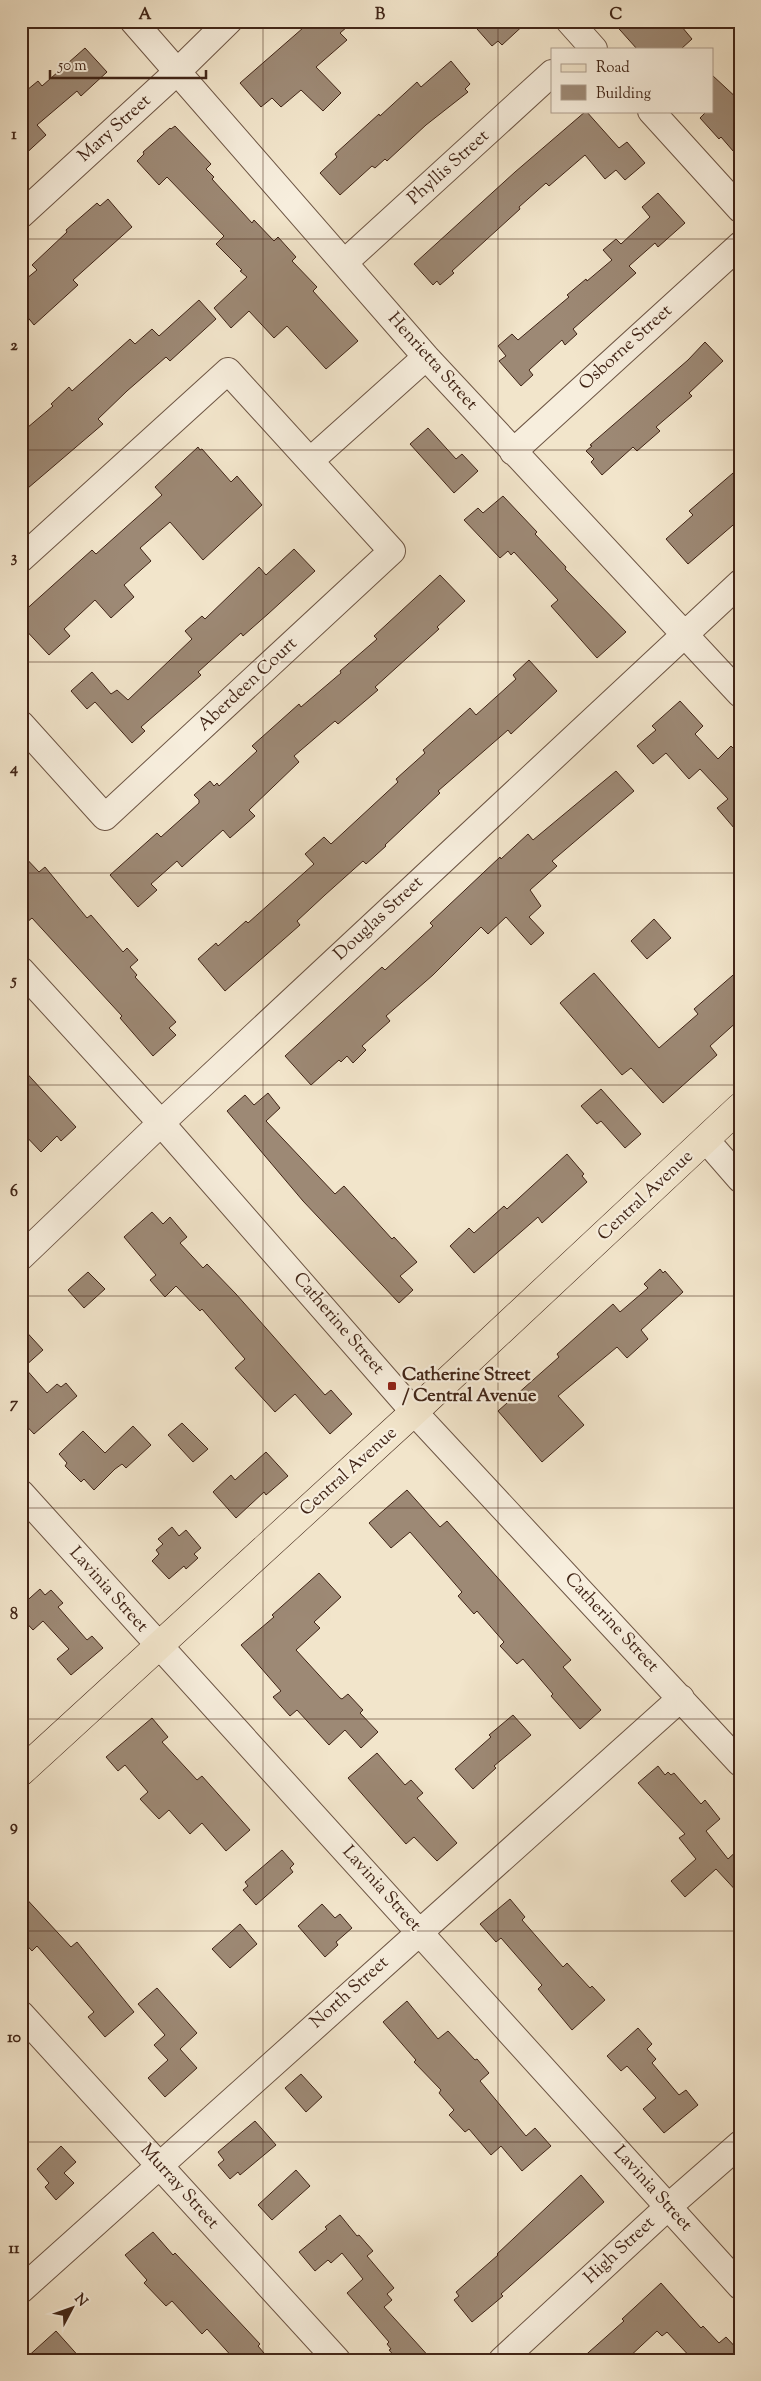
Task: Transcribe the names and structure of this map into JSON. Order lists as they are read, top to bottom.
{
  "streets": {
    "main road": ["Central Avenue"],
    "street": [
      "Mary Street",
      "Phyllis Street",
      "Osborne Street",
      "Henrietta Street",
      "Aberdeen Court",
      "Douglas Street",
      "Catherine Street",
      "Lavinia Street",
      "North Street",
      "Murray Street",
      "High Street"
    ]
  },
  "crossings": [
    ["Mary Street", "Henrietta Street"],
    ["Phyllis Street", "Henrietta Street"],
    ["Osborne Street", "Henrietta Street"],
    ["Henrietta Street", "Douglas Street"],
    ["Douglas Street", "Catherine Street"],
    ["Central Avenue", "Catherine Street"],
    ["Central Avenue", "Lavinia Street"],
    ["Catherine Street", "North Street"],
    ["Lavinia Street", "North Street"],
    ["Lavinia Street", "High Street"],
    ["North Street", "Murray Street"]
  ],
  "places": {
    "transit": ["Catherine Street / Central Avenue"]
  },
  "legend": ["Road", "Building"],
  "scale_bar": "50 m",
  "north": "top right",
  "grid": {
    "columns": ["A", "B", "C"],
    "rows": [
      "1",
      "2",
      "3",
      "4",
      "5",
      "6",
      "7",
      "8",
      "9",
      "10",
      "11"
    ]
  }
}
